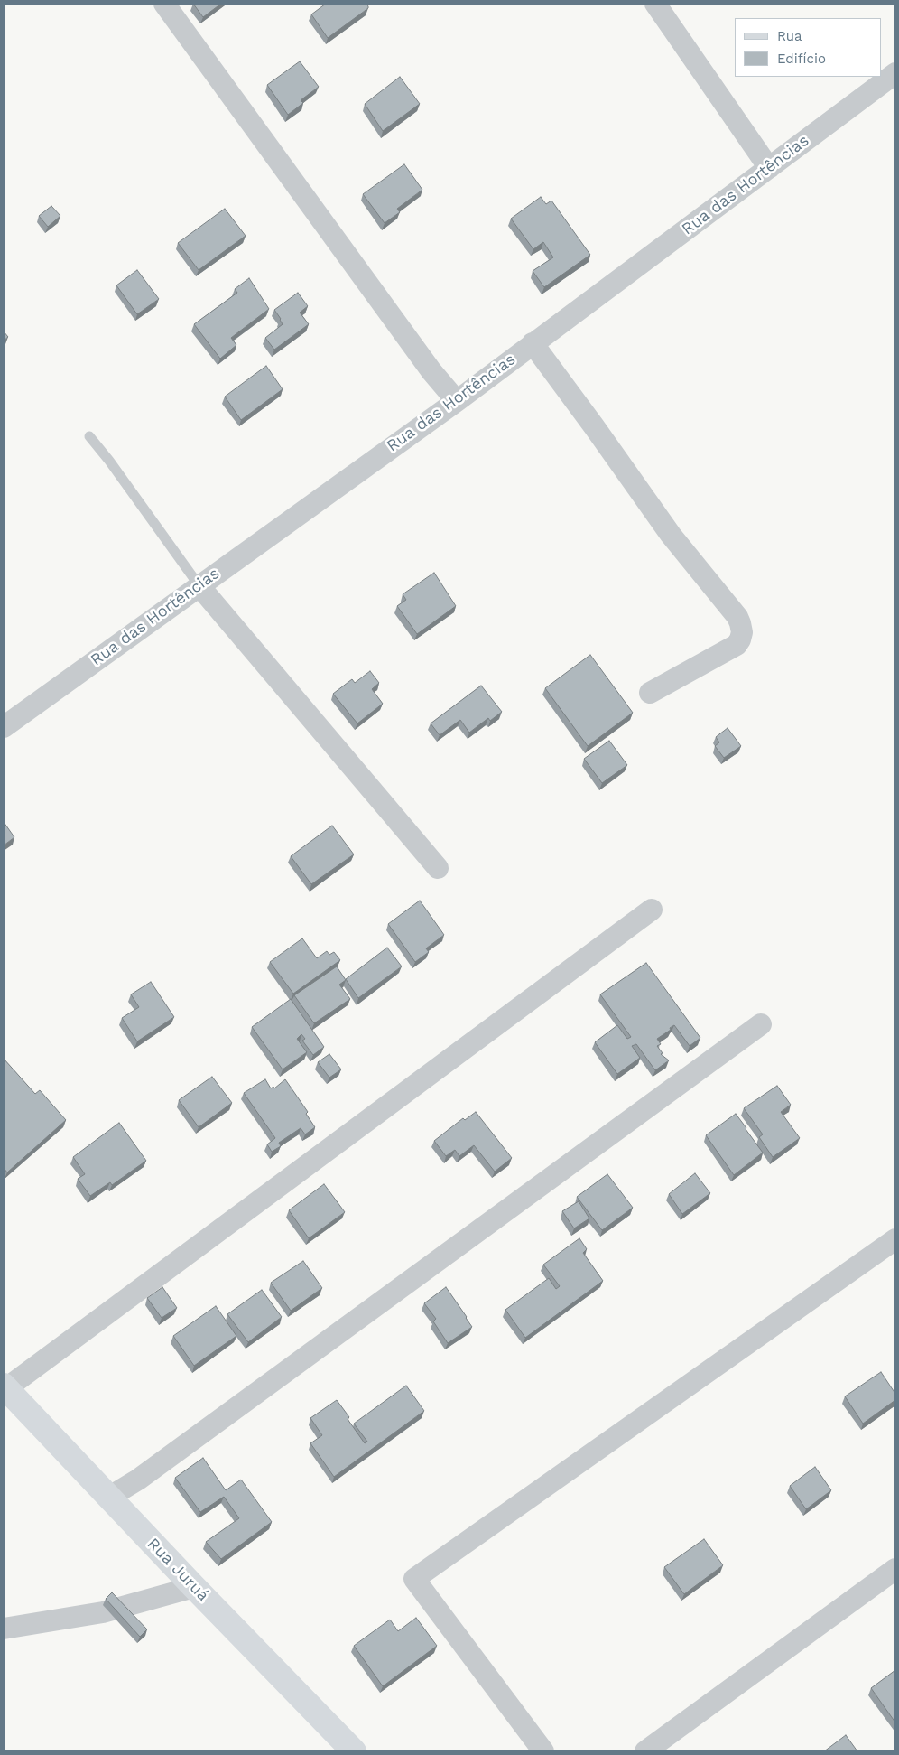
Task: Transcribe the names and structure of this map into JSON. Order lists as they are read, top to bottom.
{
  "streets": {
    "street": ["Rua das Hortências", "Rua Juruá"]
  },
  "legend": ["Rua", "Edifício"]
}
